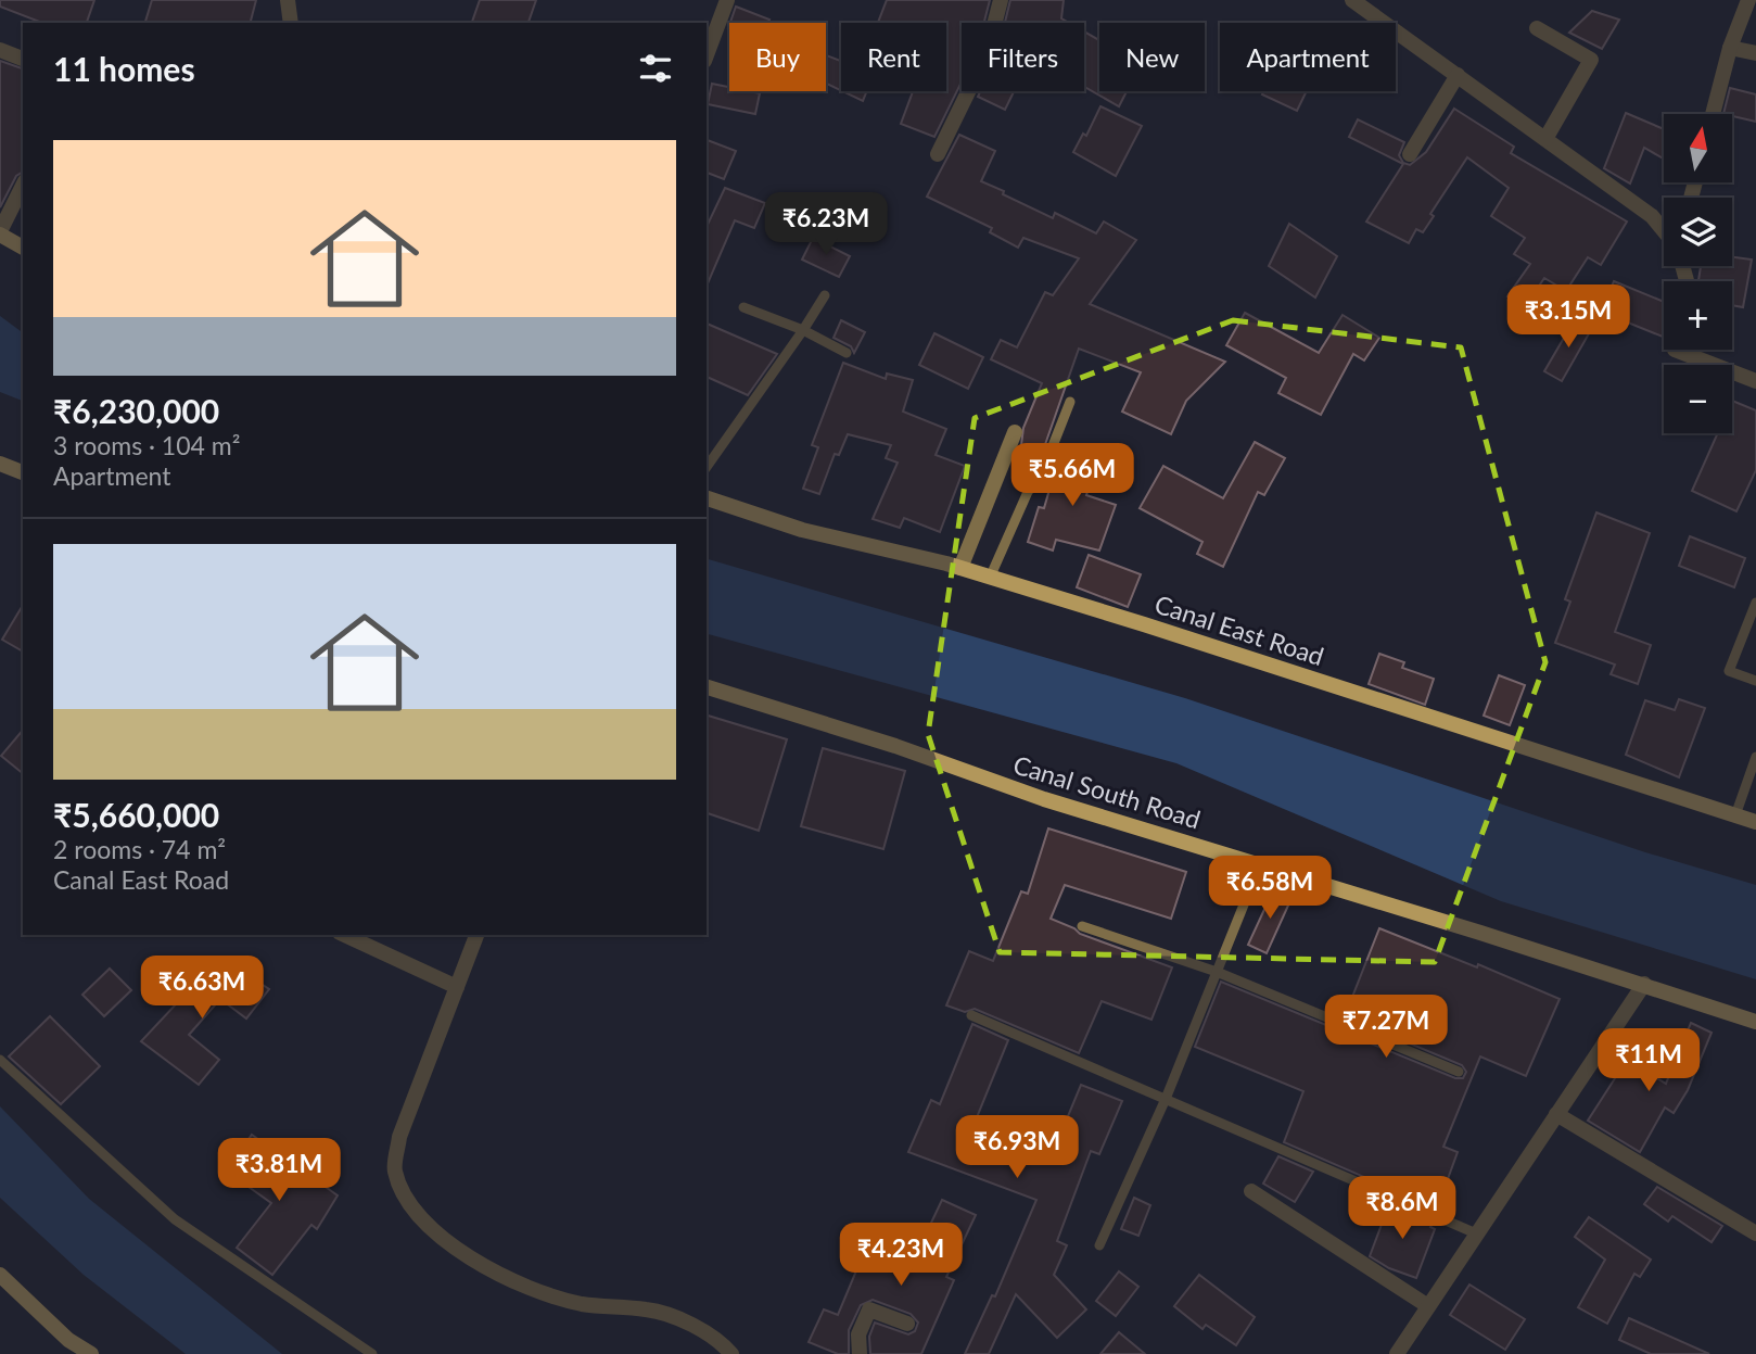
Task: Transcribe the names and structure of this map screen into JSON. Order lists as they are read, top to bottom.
{
  "streets": {
    "street": ["Canal East Road", "Canal South Road"]
  },
  "north": "top",
  "page": {
    "chip": [
      "Buy",
      "Rent",
      "Filters",
      "New",
      "Apartment"
    ],
    "heading": "11 homes",
    "map_buttons": ["+", "−"],
    "list": [
      {
        "name": "₹6,230,000",
        "note": "3 rooms · 104 m² · Apartment"
      },
      {
        "name": "₹5,660,000",
        "note": "2 rooms · 74 m² · Canal East Road"
      }
    ],
    "price": [
      "₹6.23M",
      "₹3.15M",
      "₹5.66M",
      "₹6.58M",
      "₹6.63M",
      "₹7.27M",
      "₹11M",
      "₹6.93M",
      "₹3.81M",
      "₹8.6M",
      "₹4.23M"
    ]
  }
}
